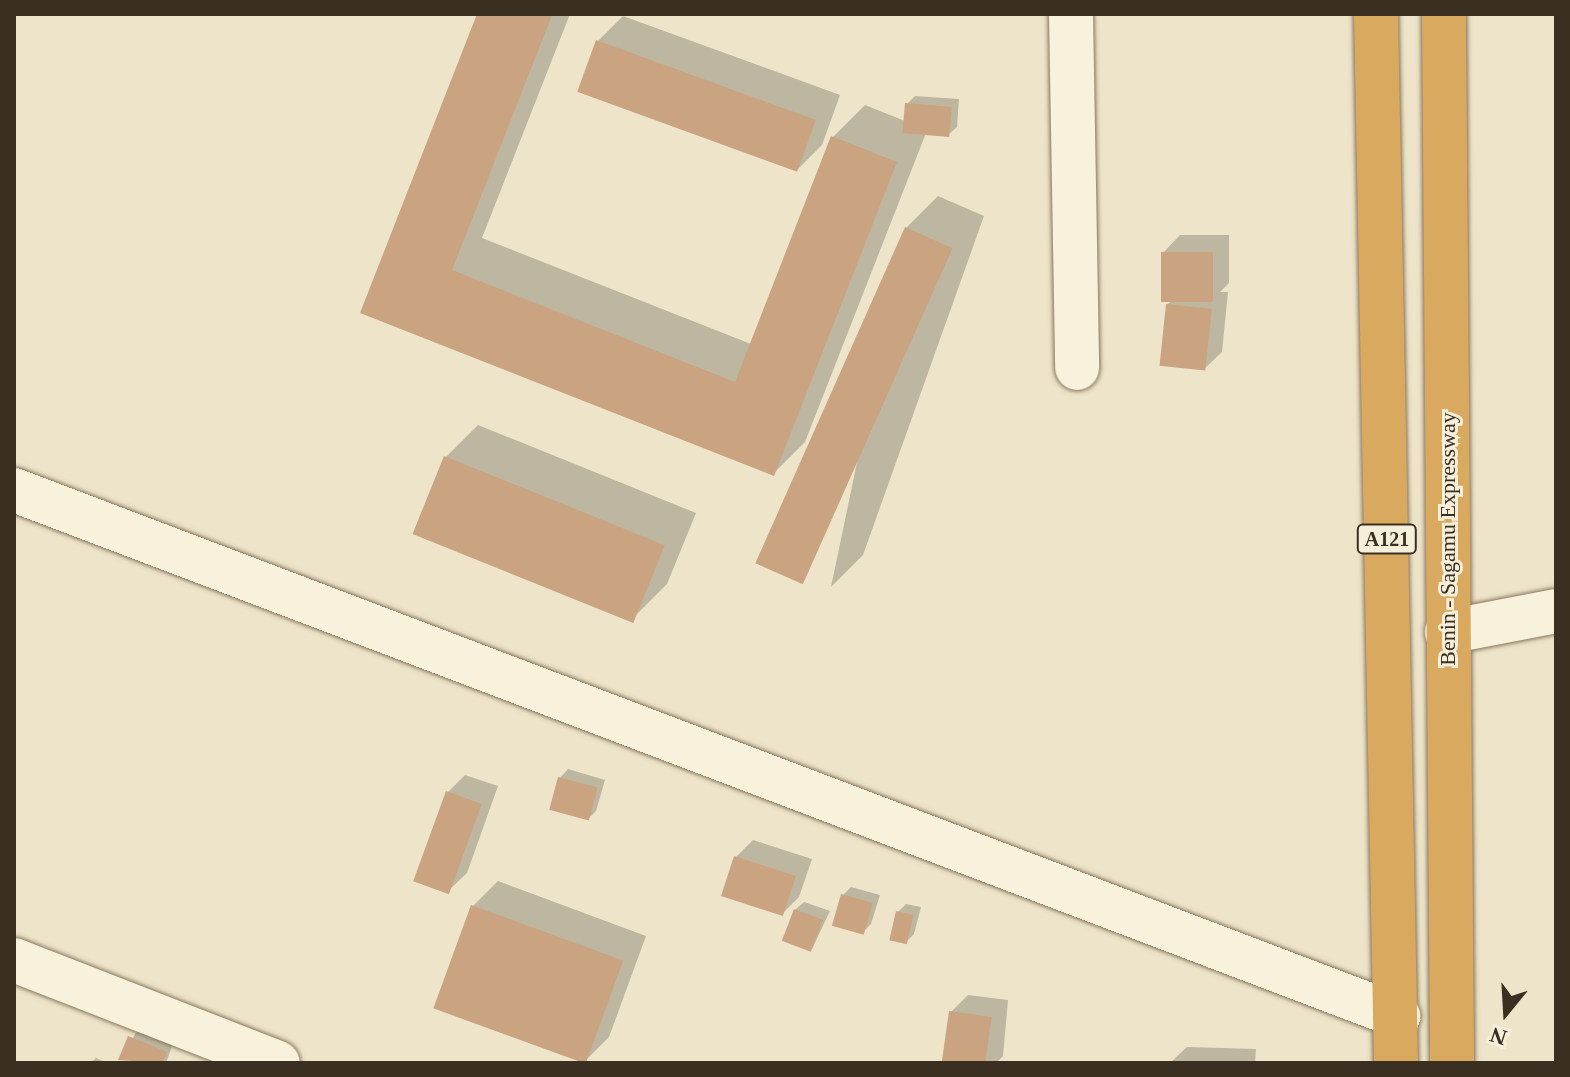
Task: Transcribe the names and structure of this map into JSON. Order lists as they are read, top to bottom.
{
  "streets": {
    "highway": ["A121", "Benin - Sagamu Expressway"]
  },
  "north": "bottom"
}
